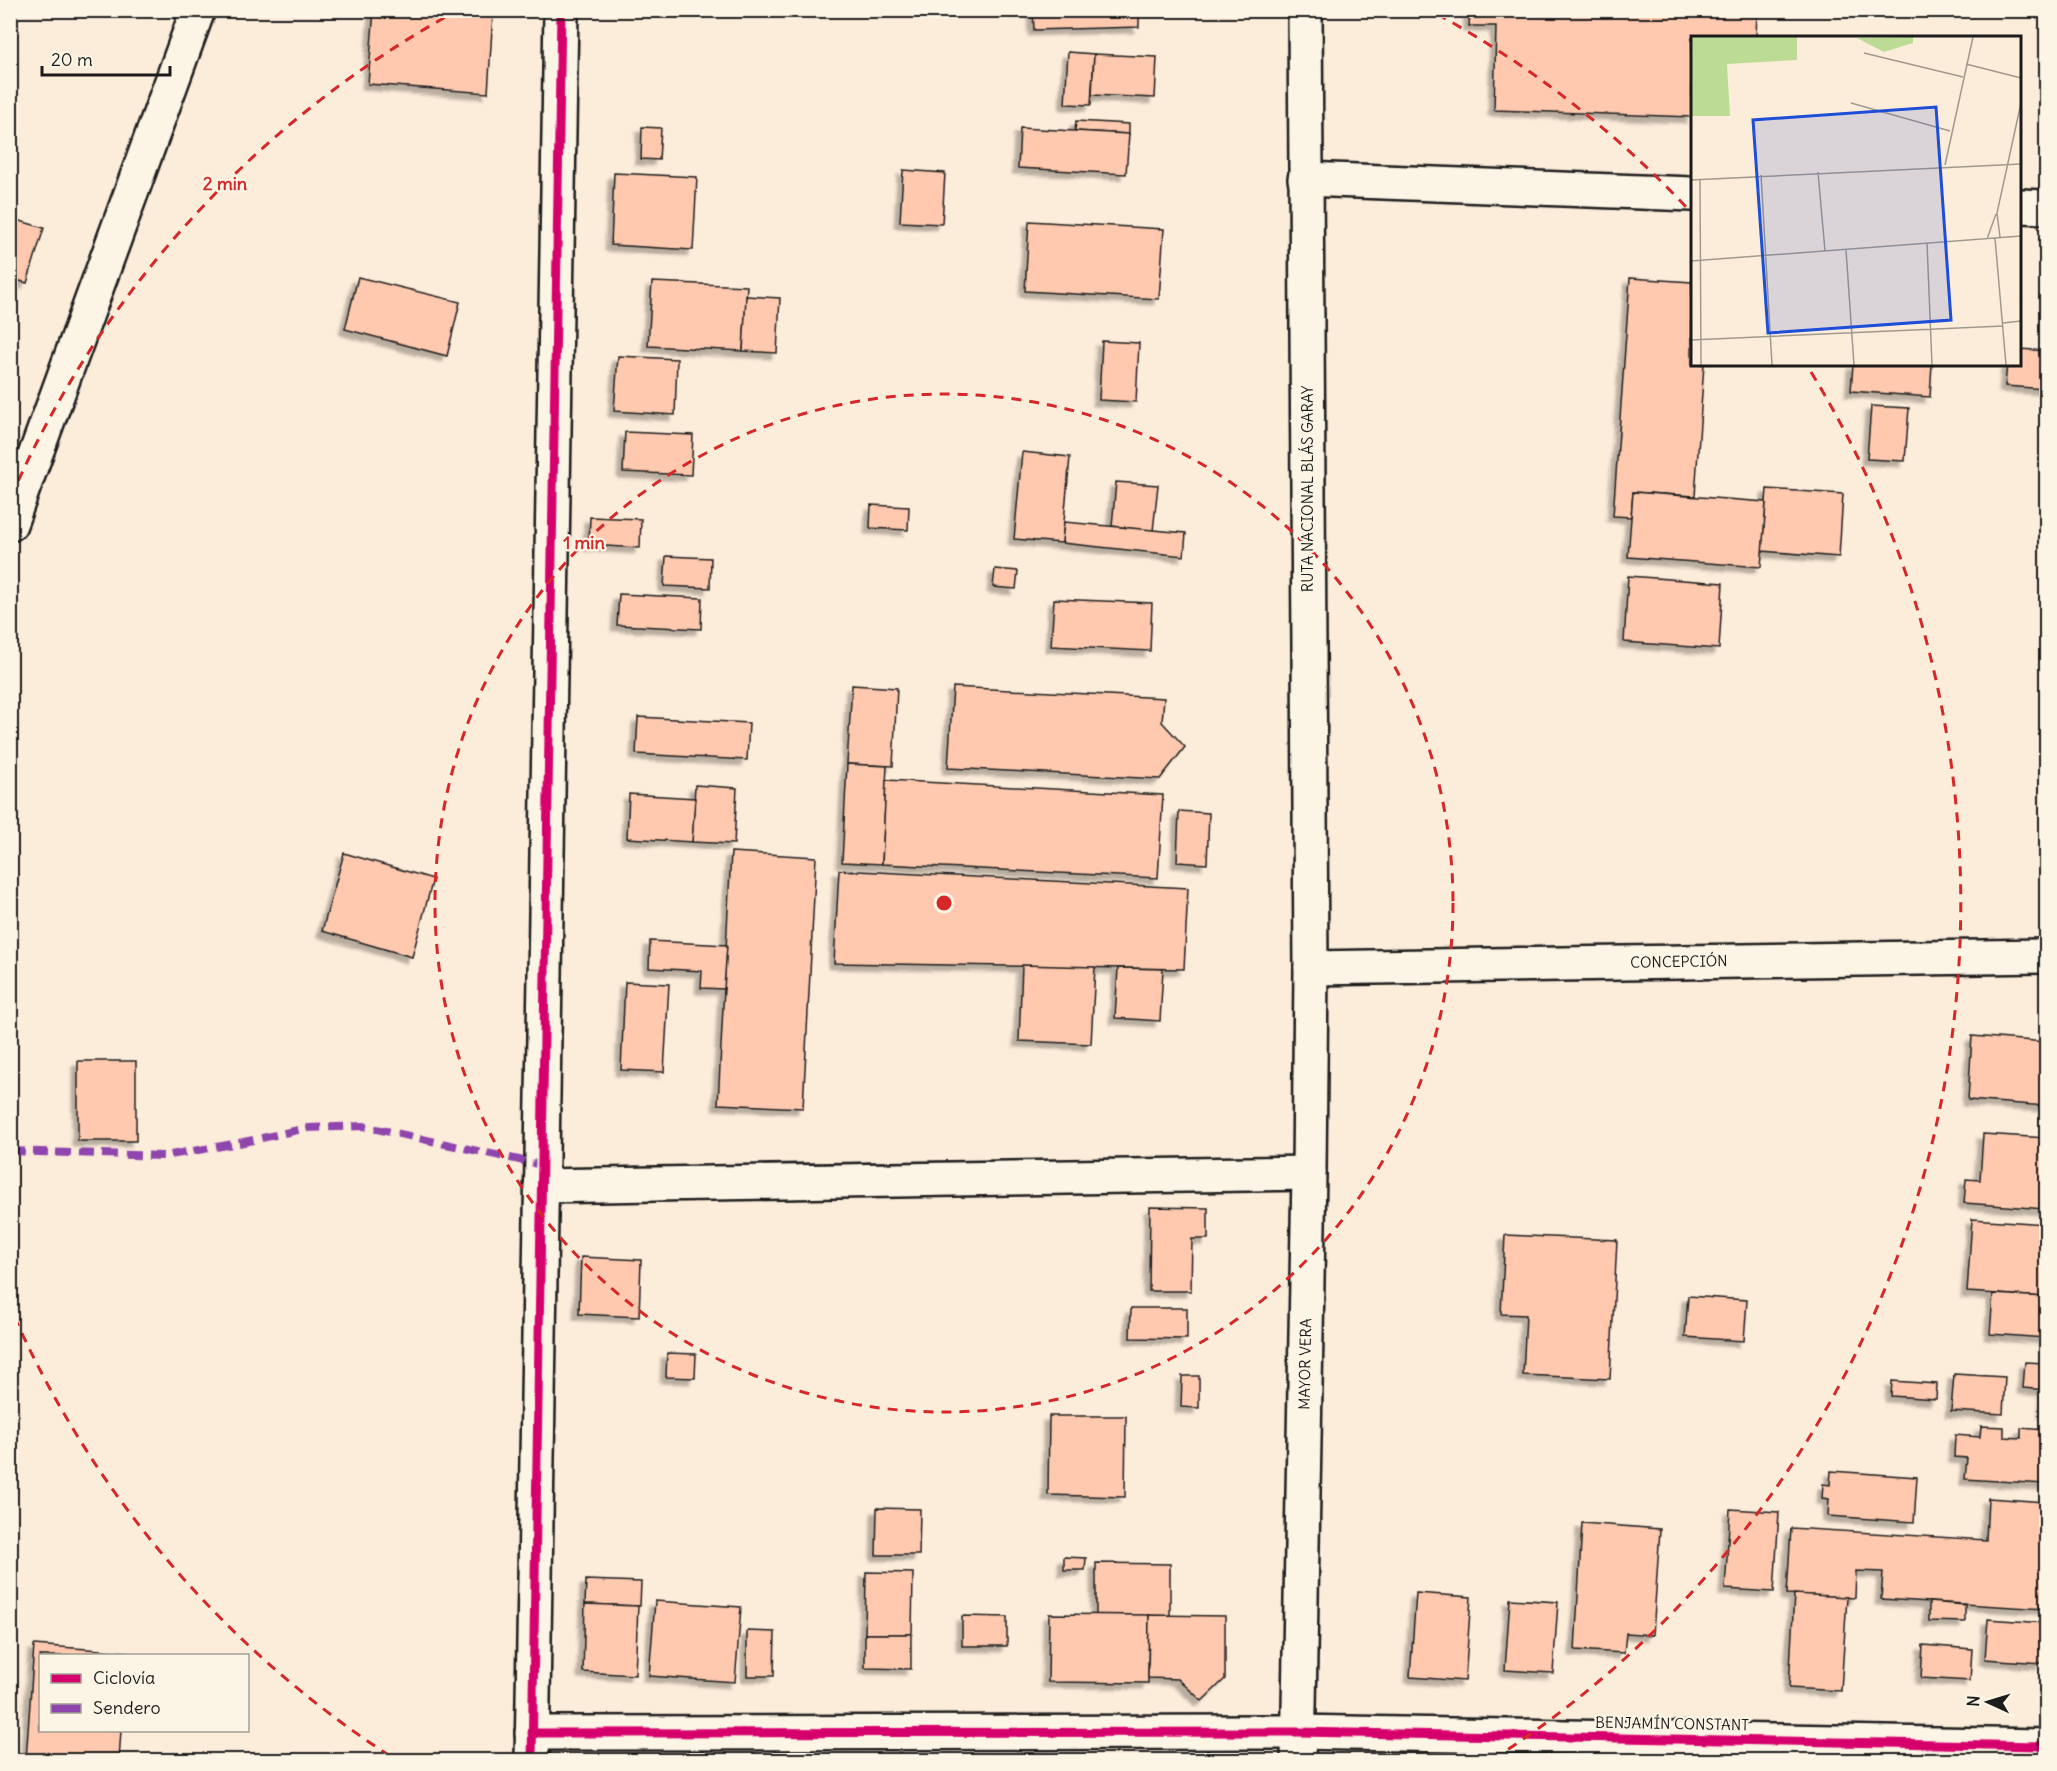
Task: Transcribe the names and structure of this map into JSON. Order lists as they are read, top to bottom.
{
  "streets": {
    "main road": [
      "RUTA NACIONAL BLÁS GARAY",
      "CONCEPCIÓN",
      "MAYOR VERA",
      "BENJAMÍN CONSTANT"
    ]
  },
  "crossings": [
    ["RUTA NACIONAL BLÁS GARAY", "CONCEPCIÓN"],
    ["RUTA NACIONAL BLÁS GARAY", "MAYOR VERA"],
    ["CONCEPCIÓN", "MAYOR VERA"],
    ["MAYOR VERA", "BENJAMÍN CONSTANT"]
  ],
  "legend": ["Ciclovía", "Sendero"],
  "scale_bar": "20 m",
  "north": "left",
  "rings": ["2 min", "1 min"]
}
